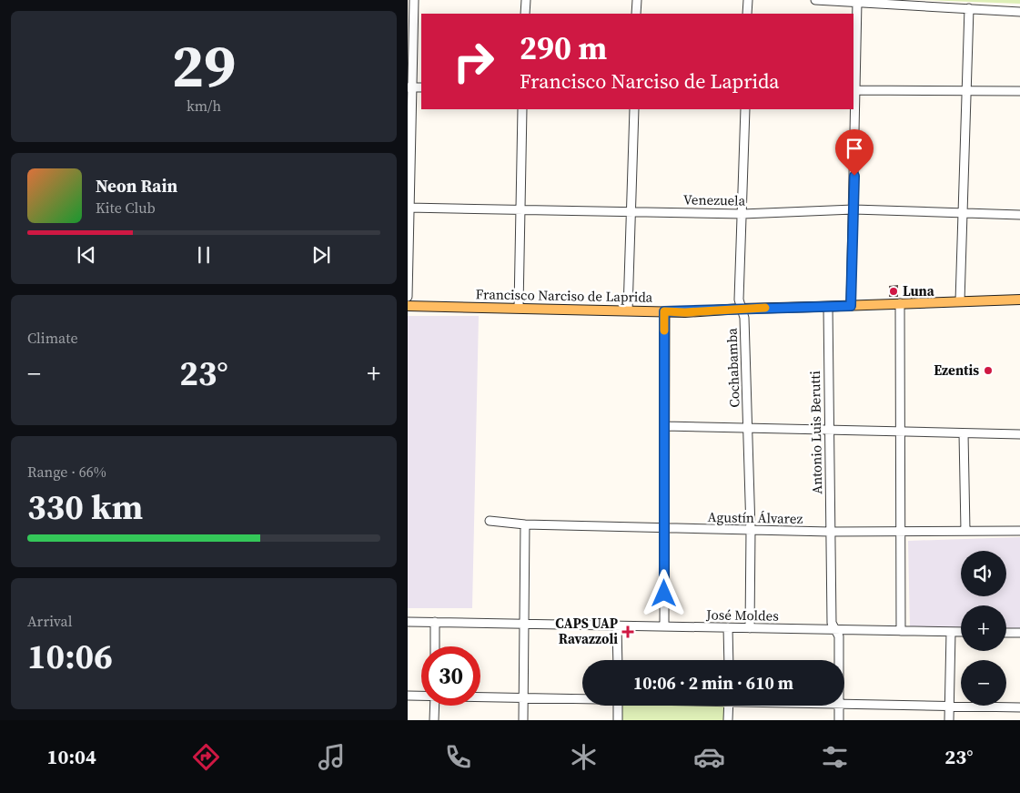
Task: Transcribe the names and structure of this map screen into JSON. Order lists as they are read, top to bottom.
{
  "streets": {
    "main road": ["Francisco Narciso de Laprida"],
    "street": [
      "Venezuela",
      "Cochabamba",
      "Antonio Luis Berutti",
      "Agustín Álvarez",
      "José Moldes"
    ]
  },
  "crossings": [
    ["Venezuela", "Cochabamba"],
    ["Francisco Narciso de Laprida", "Cochabamba"],
    ["Francisco Narciso de Laprida", "Antonio Luis Berutti"],
    ["Cochabamba", "Agustín Álvarez"],
    ["Cochabamba", "José Moldes"],
    ["Antonio Luis Berutti", "Agustín Álvarez"],
    ["Antonio Luis Berutti", "José Moldes"]
  ],
  "places": {
    "other": ["Luna", "Ezentis"],
    "health": ["CAPS UAP Ravazzoli"]
  },
  "page": {
    "tile": [
      ["29", "km/h"],
      "Climate",
      ["Range · 66%", "330 km"],
      ["Arrival", "10:06"]
    ],
    "turn": ["290 m", "Francisco Narciso de Laprida"],
    "song": ["Neon Rain", "Kite Club"],
    "heat": ["−", "23°", "+"],
    "map_buttons": ["+", "−"],
    "limit": "30",
    "trip": "10:06 · 2 min · 610 m",
    "tabs": ["10:04", "23°"]
  }
}
